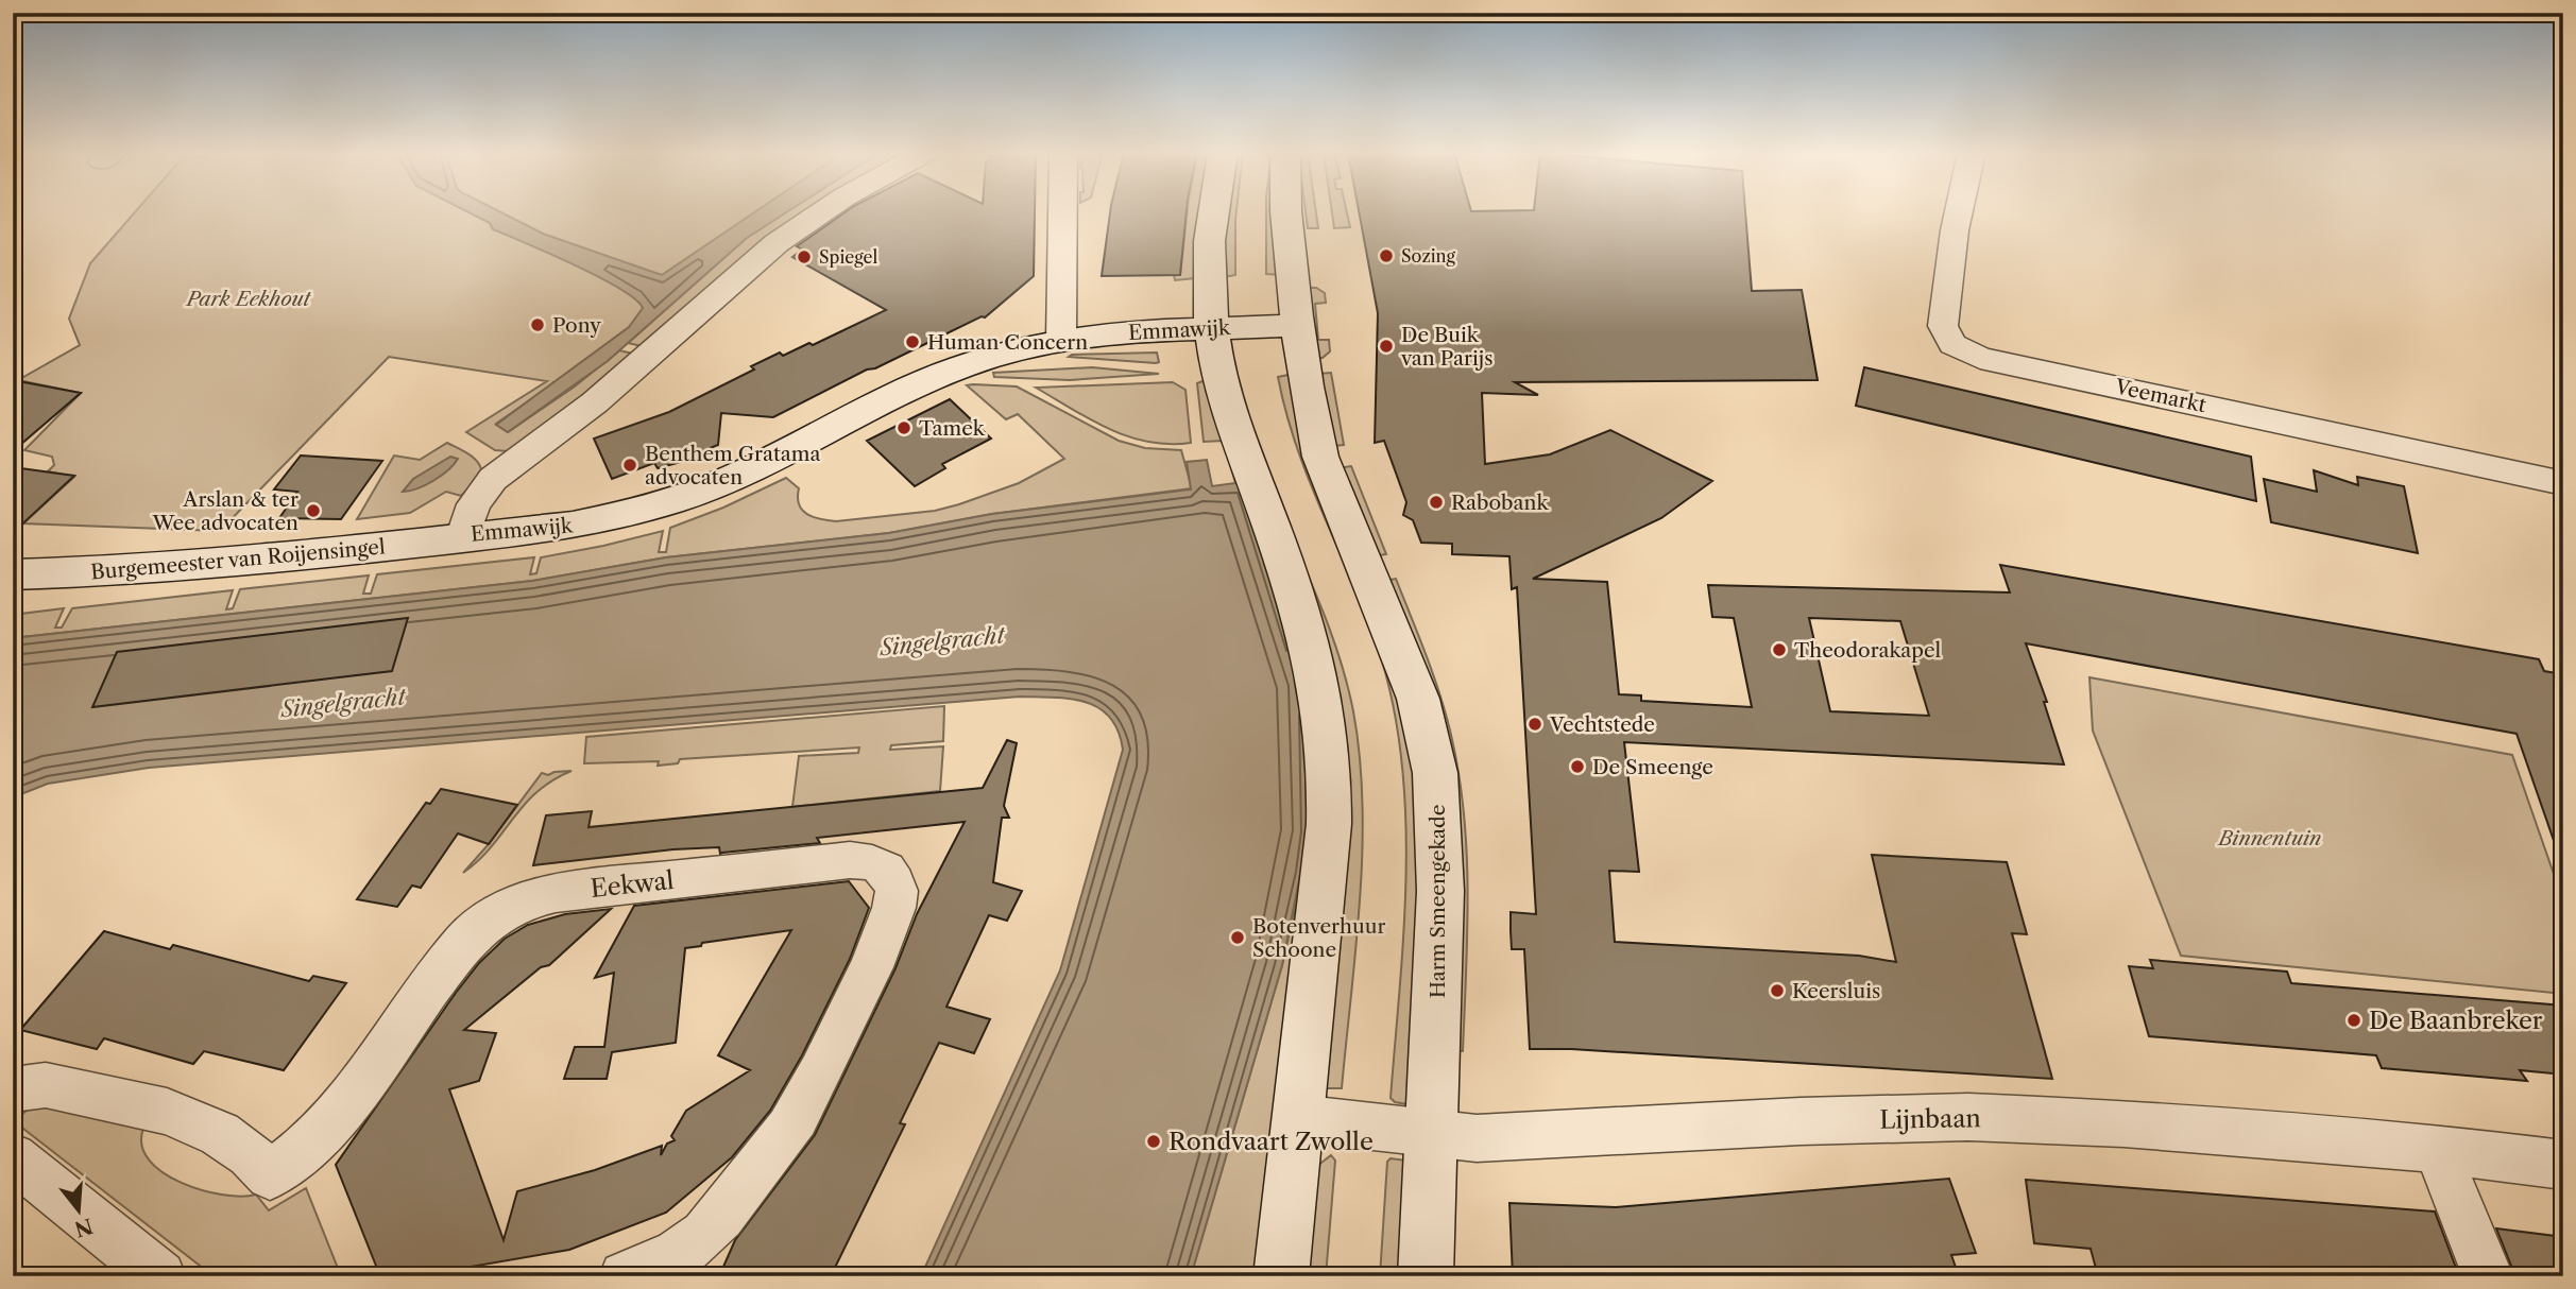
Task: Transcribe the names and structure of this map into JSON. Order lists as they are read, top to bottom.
{
  "streets": {
    "main road": ["Emmawijk", "Burgemeester van Roijensingel", "Harm Smeengekade"],
    "street": ["Veemarkt", "Eekwal", "Lijnbaan"]
  },
  "crossings": [
    ["Emmawijk", "Burgemeester van Roijensingel"],
    ["Emmawijk", "Harm Smeengekade"],
    ["Harm Smeengekade", "Lijnbaan"]
  ],
  "water": ["Singelgracht"],
  "parks": ["Park Eekhout", "Binnentuin"],
  "places": [
    "Sozing",
    "Spiegel",
    "Pony",
    "Human Concern",
    "De Buik van Parijs",
    "Tamek",
    "Benthem Gratama advocaten",
    "Rabobank",
    "Arslan & ter Wee advocaten",
    "Theodorakapel",
    "Vechtstede",
    "De Smeenge",
    "Botenverhuur Schoone",
    "Keersluis",
    "De Baanbreker",
    "Rondvaart Zwolle"
  ],
  "north": "bottom"
}
